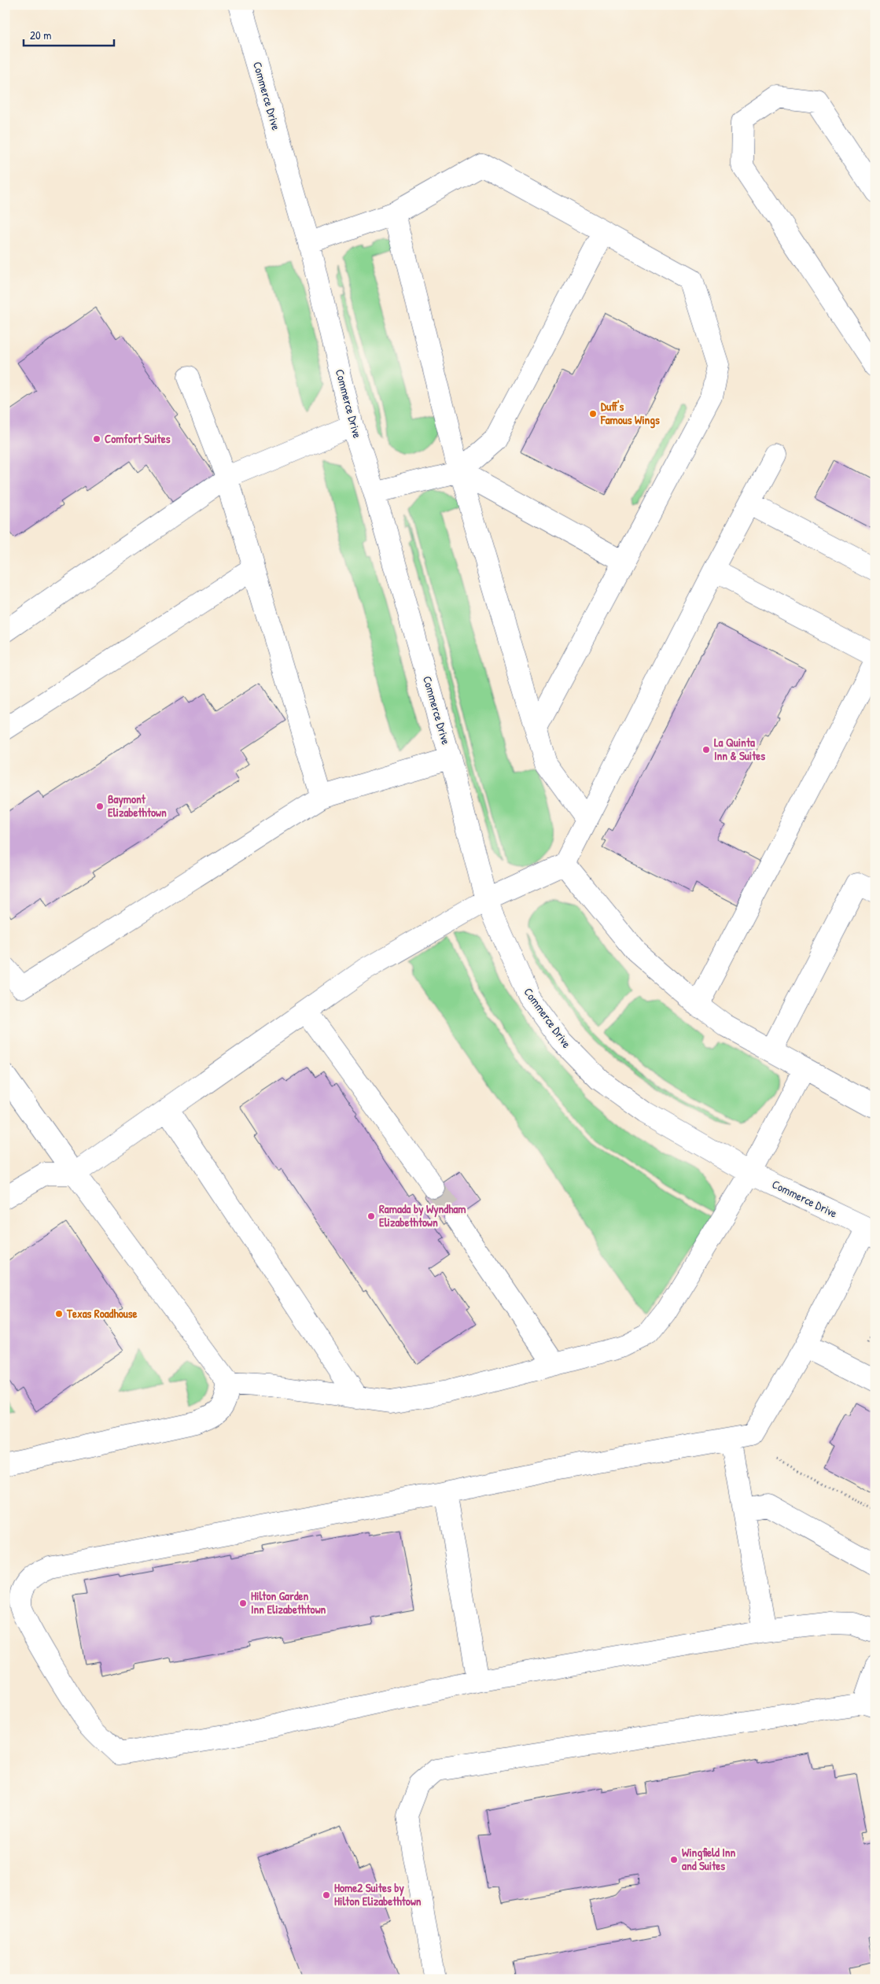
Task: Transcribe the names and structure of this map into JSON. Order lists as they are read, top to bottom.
{
  "streets": {
    "street": ["Commerce Drive"]
  },
  "places": [
    "Duff's Famous Wings",
    "Comfort Suites",
    "La Quinta Inn & Suites",
    "Baymont Elizabethtown",
    "Ramada by Wyndham Elizabethtown",
    "Texas Roadhouse",
    "Hilton Garden Inn Elizabethtown",
    "Wingfield Inn and Suites",
    "Home2 Suites by Hilton Elizabethtown"
  ],
  "scale_bar": "20 m"
}
